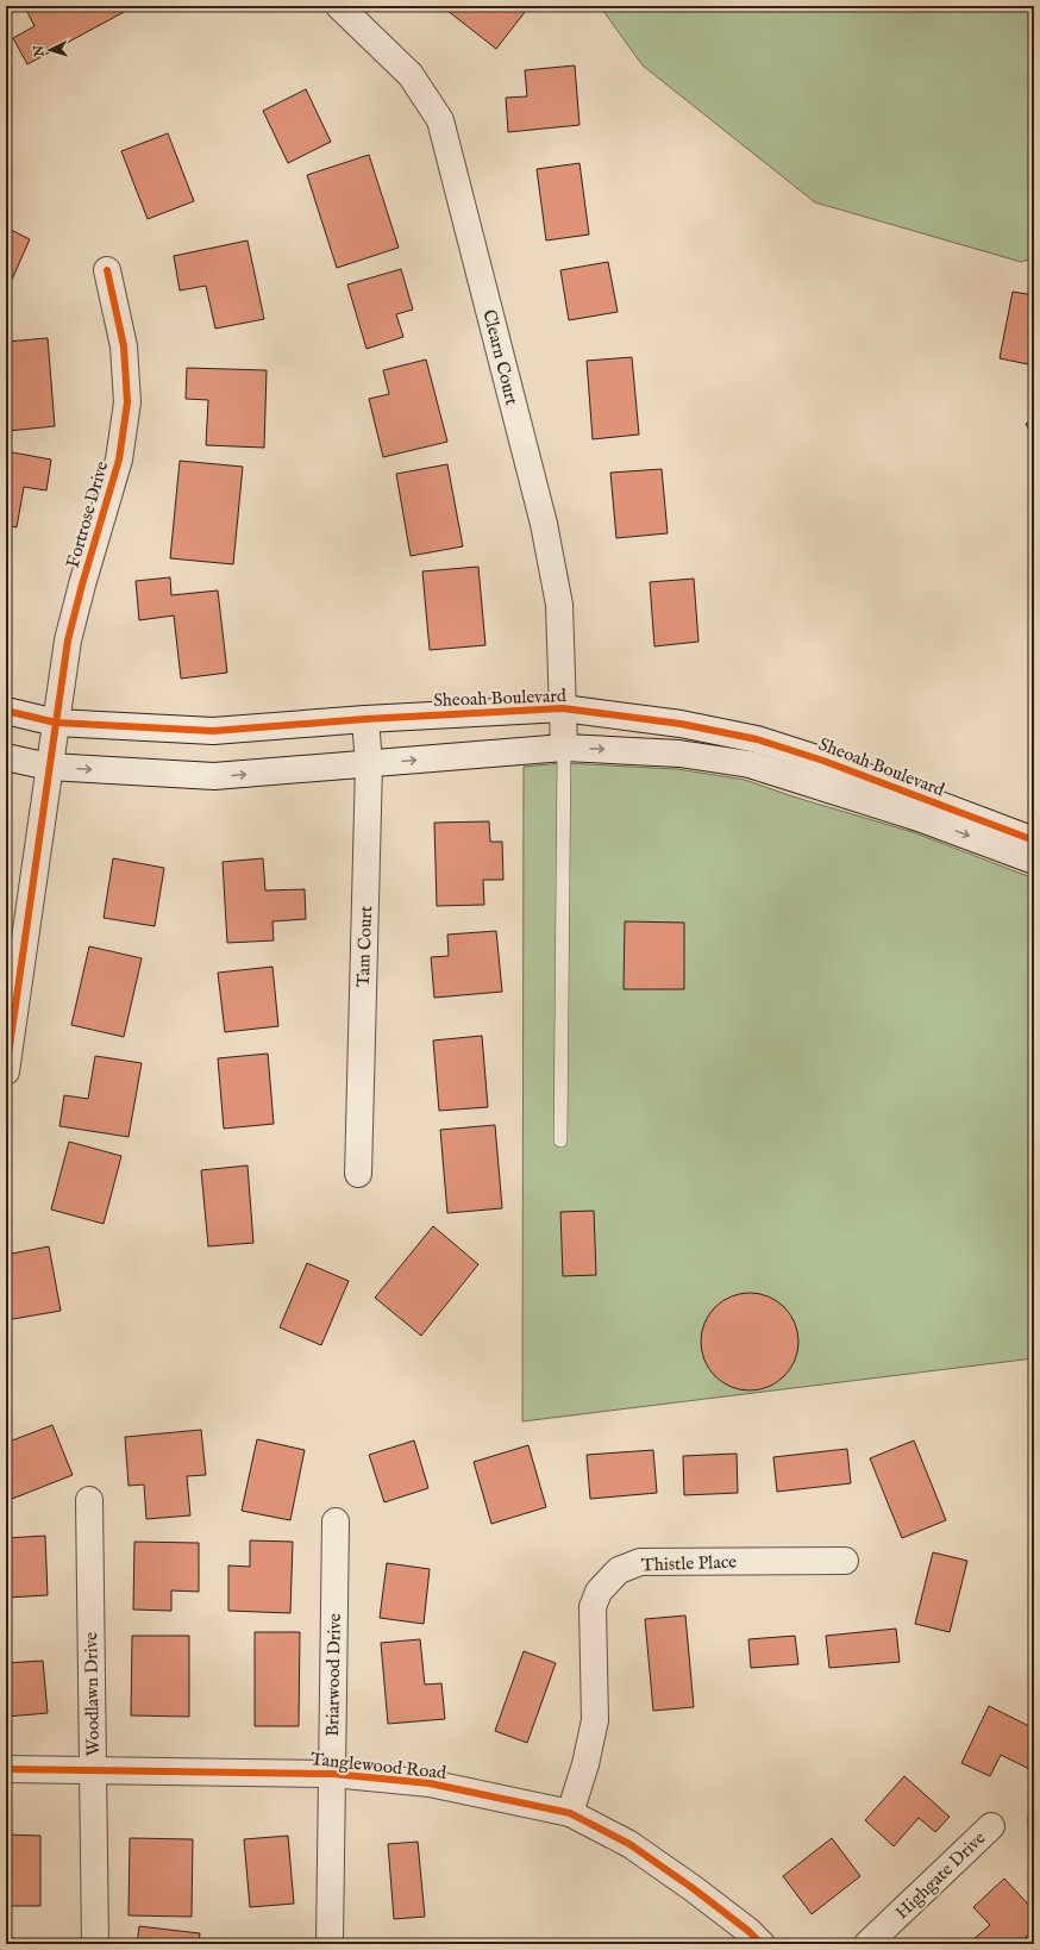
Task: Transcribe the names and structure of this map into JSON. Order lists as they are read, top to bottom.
{
  "streets": {
    "street": [
      "Clearn Court",
      "Fortrose Drive",
      "Sheoah Boulevard",
      "Tam Court",
      "Thistle Place",
      "Briarwood Drive",
      "Woodlawn Drive",
      "Tanglewood Road",
      "Highgate Drive"
    ]
  },
  "crossings": [
    ["Clearn Court", "Sheoah Boulevard"],
    ["Fortrose Drive", "Sheoah Boulevard"],
    ["Sheoah Boulevard", "Tam Court"],
    ["Thistle Place", "Tanglewood Road"],
    ["Briarwood Drive", "Tanglewood Road"],
    ["Woodlawn Drive", "Tanglewood Road"]
  ],
  "north": "left"
}
